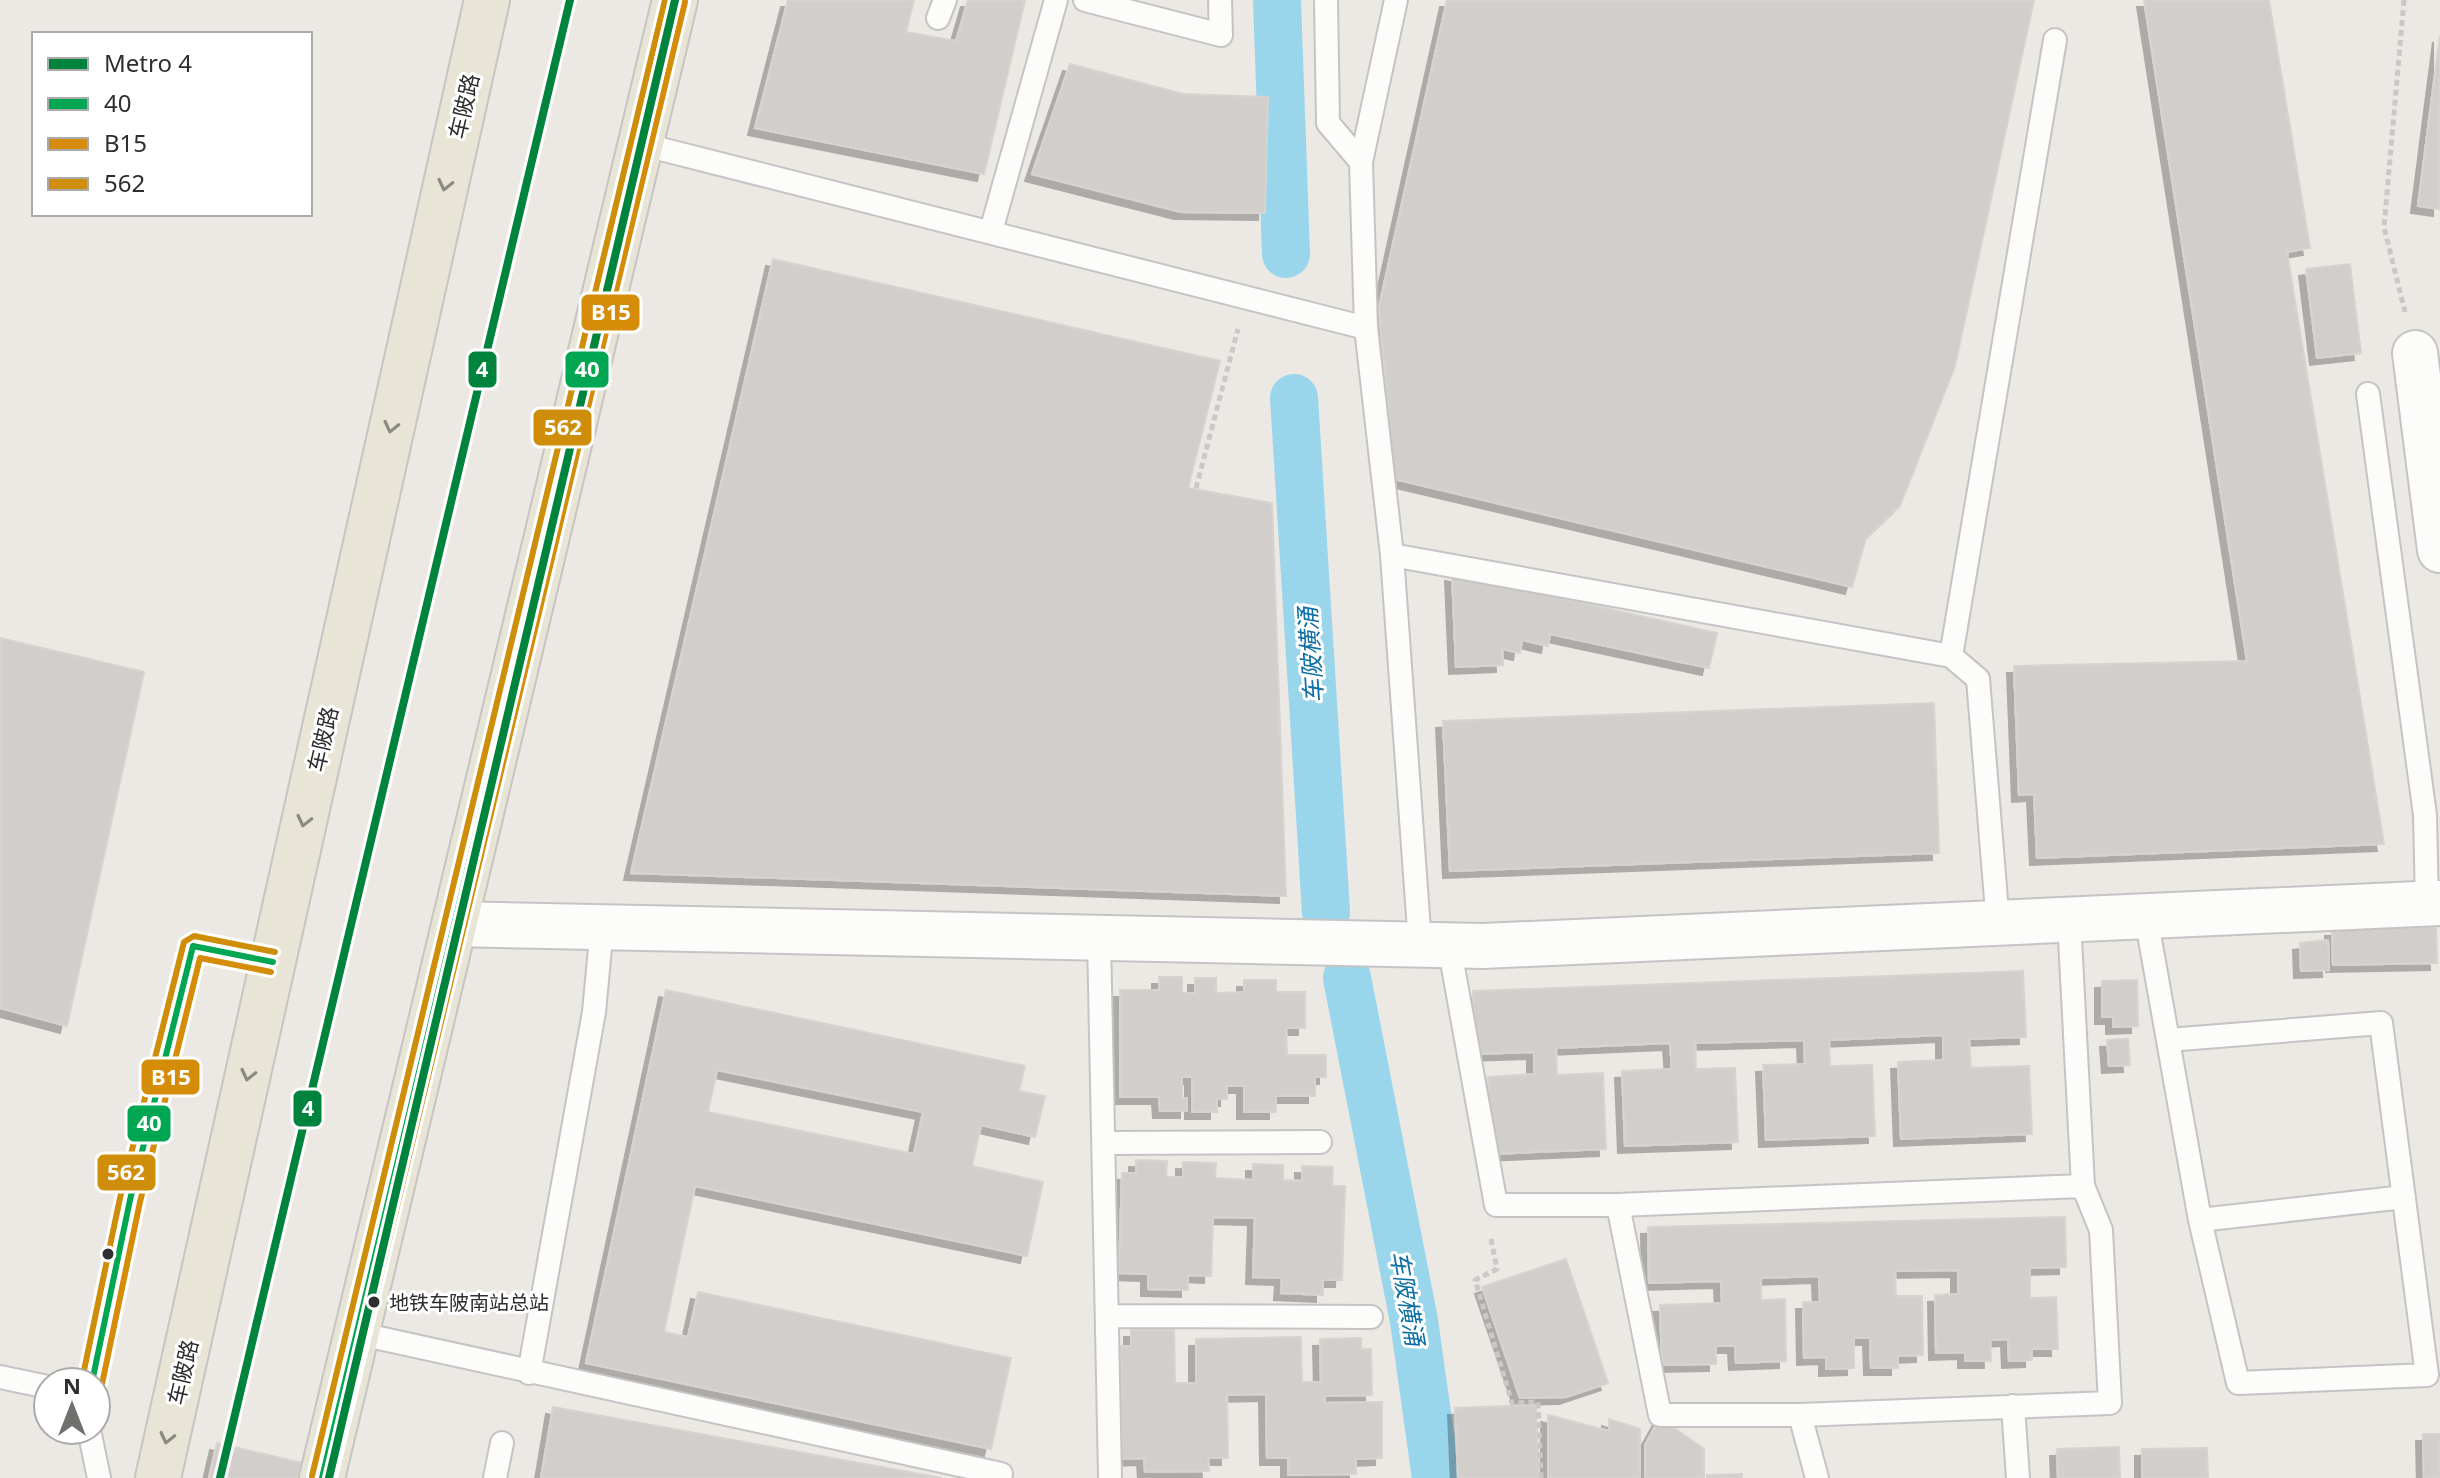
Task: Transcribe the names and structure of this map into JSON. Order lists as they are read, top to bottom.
{
  "streets": {
    "main road": ["车陂路"]
  },
  "water": ["车陂横涌"],
  "places": ["地铁车陂南站总站"],
  "lines": [
    "metro line 4",
    "transit line 40",
    "transit line 562",
    "transit line B15"
  ],
  "legend": [
    "Metro 4",
    "40",
    "B15",
    "562"
  ],
  "north": "top"
}
